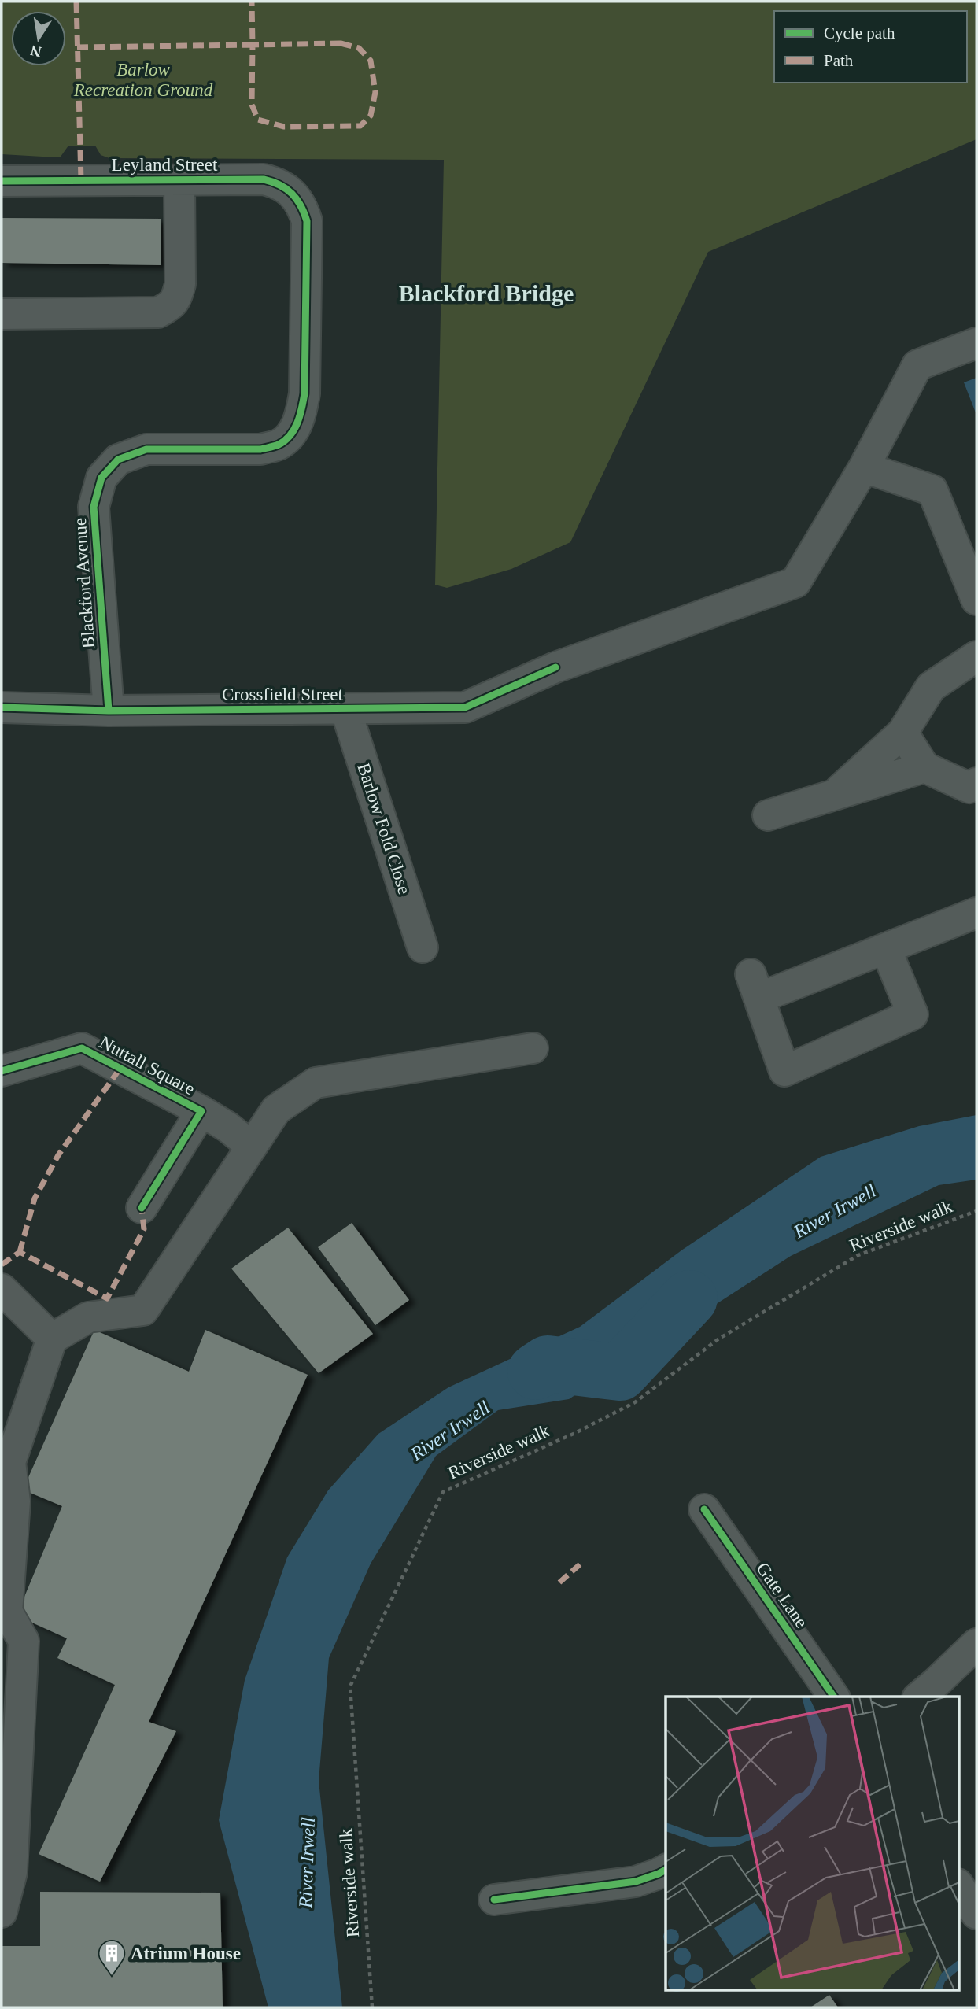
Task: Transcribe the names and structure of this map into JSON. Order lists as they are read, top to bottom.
{
  "streets": {
    "street": [
      "Leyland Street",
      "Blackford Avenue",
      "Crossfield Street",
      "Barlow Fold Close",
      "Nuttall Square",
      "Gate Lane"
    ],
    "path": ["Riverside walk"]
  },
  "crossings": [
    ["Leyland Street", "Blackford Avenue"],
    ["Blackford Avenue", "Crossfield Street"],
    ["Crossfield Street", "Barlow Fold Close"]
  ],
  "districts": ["Blackford Bridge"],
  "water": ["River Irwell"],
  "parks": ["Barlow Recreation Ground"],
  "places": {
    "building": ["Atrium House"]
  },
  "legend": ["Cycle path", "Path"],
  "north": "bottom"
}
